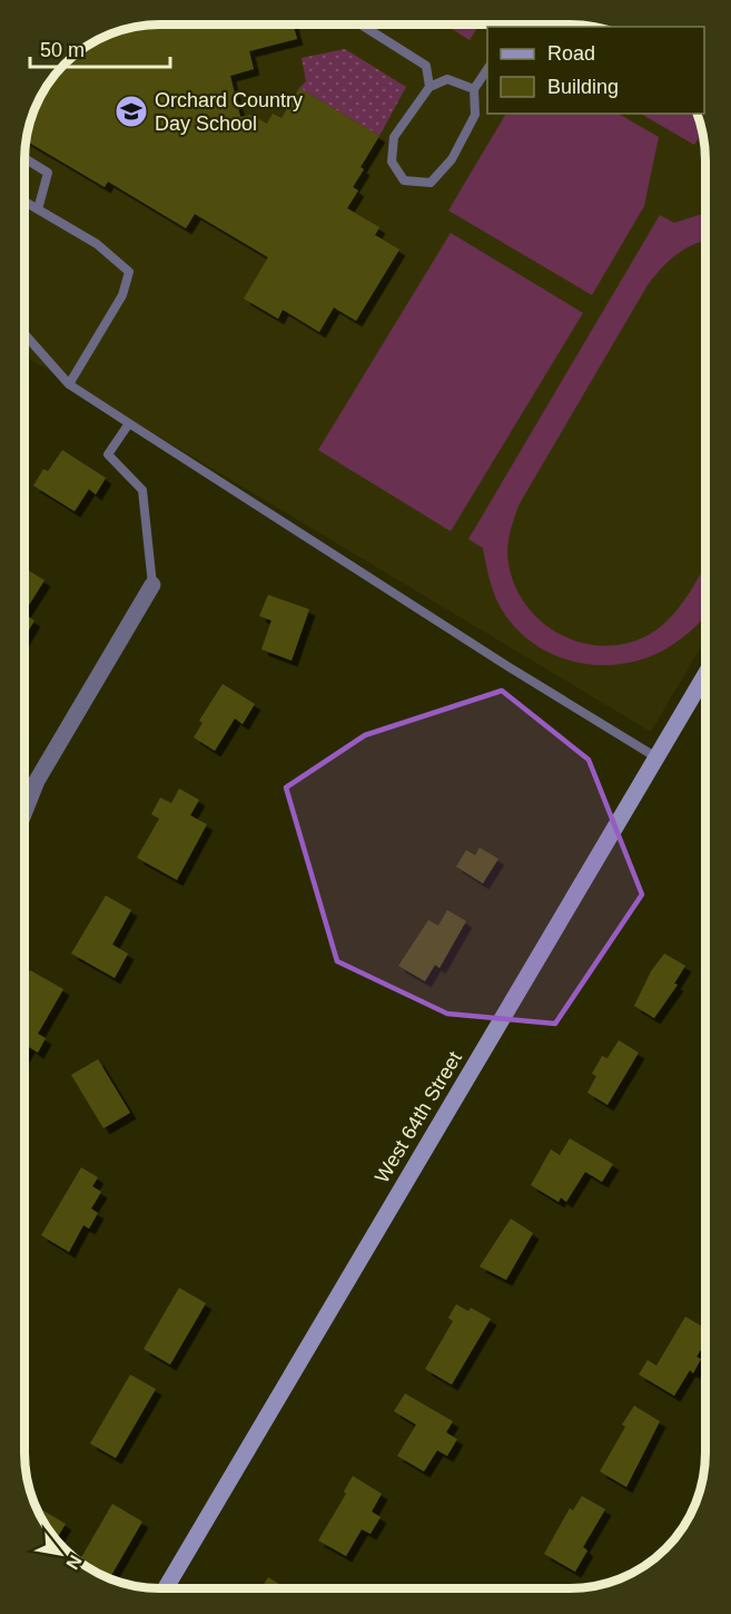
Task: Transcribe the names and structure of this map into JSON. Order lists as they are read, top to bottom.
{
  "streets": {
    "street": ["West 64th Street"]
  },
  "places": {
    "school or university": ["Orchard Country Day School"]
  },
  "legend": ["Road", "Building"],
  "scale_bar": "50 m",
  "north": "bottom right"
}
